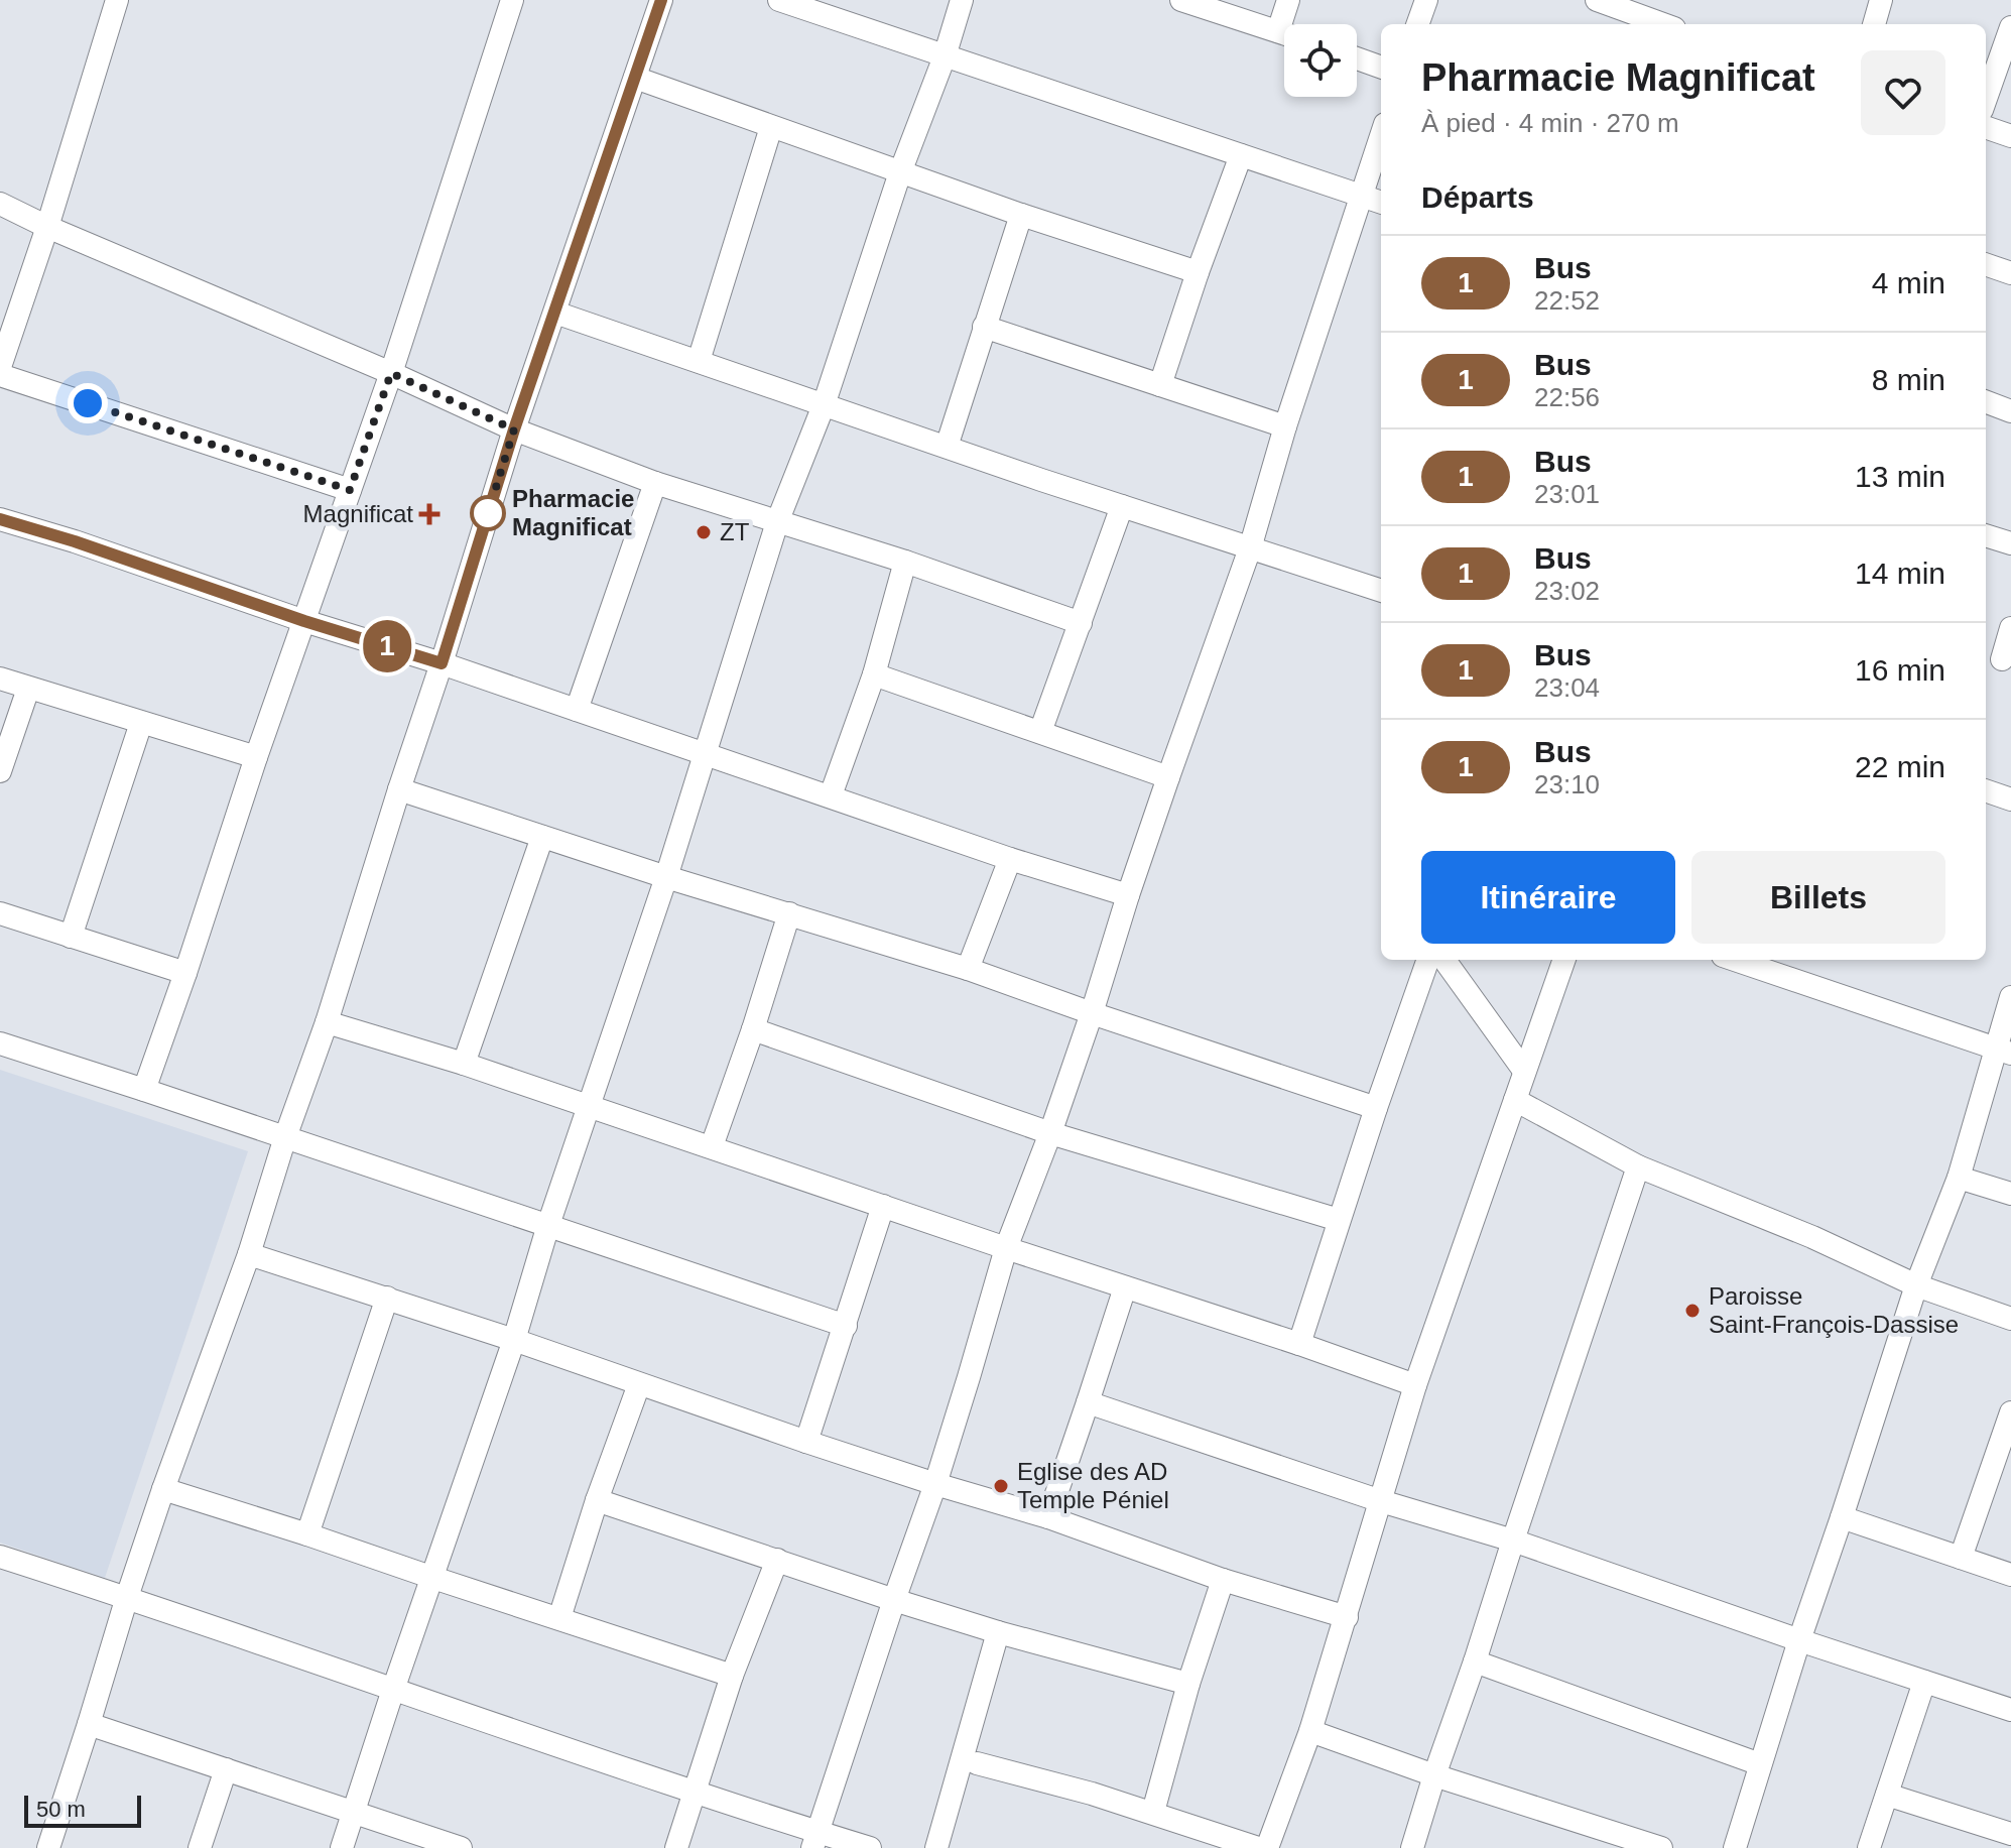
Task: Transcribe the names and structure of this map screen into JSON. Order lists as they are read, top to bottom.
{
  "places": {
    "other": [
      "Pharmacie Magnificat",
      "ZT",
      "Paroisse Saint-François-Dassise",
      "Eglise des AD Temple Péniel"
    ],
    "health": ["Magnificat"]
  },
  "lines": ["bus line 1"],
  "scale_bar": "50 m",
  "page": {
    "on_map": "1",
    "heading": [
      ["Pharmacie Magnificat", "À pied · 4 min · 270 m"],
      "Départs"
    ],
    "list": [
      {
        "mark": "1",
        "name": "Bus",
        "note": "22:52",
        "value": "4 min"
      },
      {
        "mark": "1",
        "name": "Bus",
        "note": "22:56",
        "value": "8 min"
      },
      {
        "mark": "1",
        "name": "Bus",
        "note": "23:01",
        "value": "13 min"
      },
      {
        "mark": "1",
        "name": "Bus",
        "note": "23:02",
        "value": "14 min"
      },
      {
        "mark": "1",
        "name": "Bus",
        "note": "23:04",
        "value": "16 min"
      },
      {
        "mark": "1",
        "name": "Bus",
        "note": "23:10",
        "value": "22 min"
      }
    ],
    "buttons": ["Itinéraire", "Billets"],
    "scale": "50 m"
  }
}
